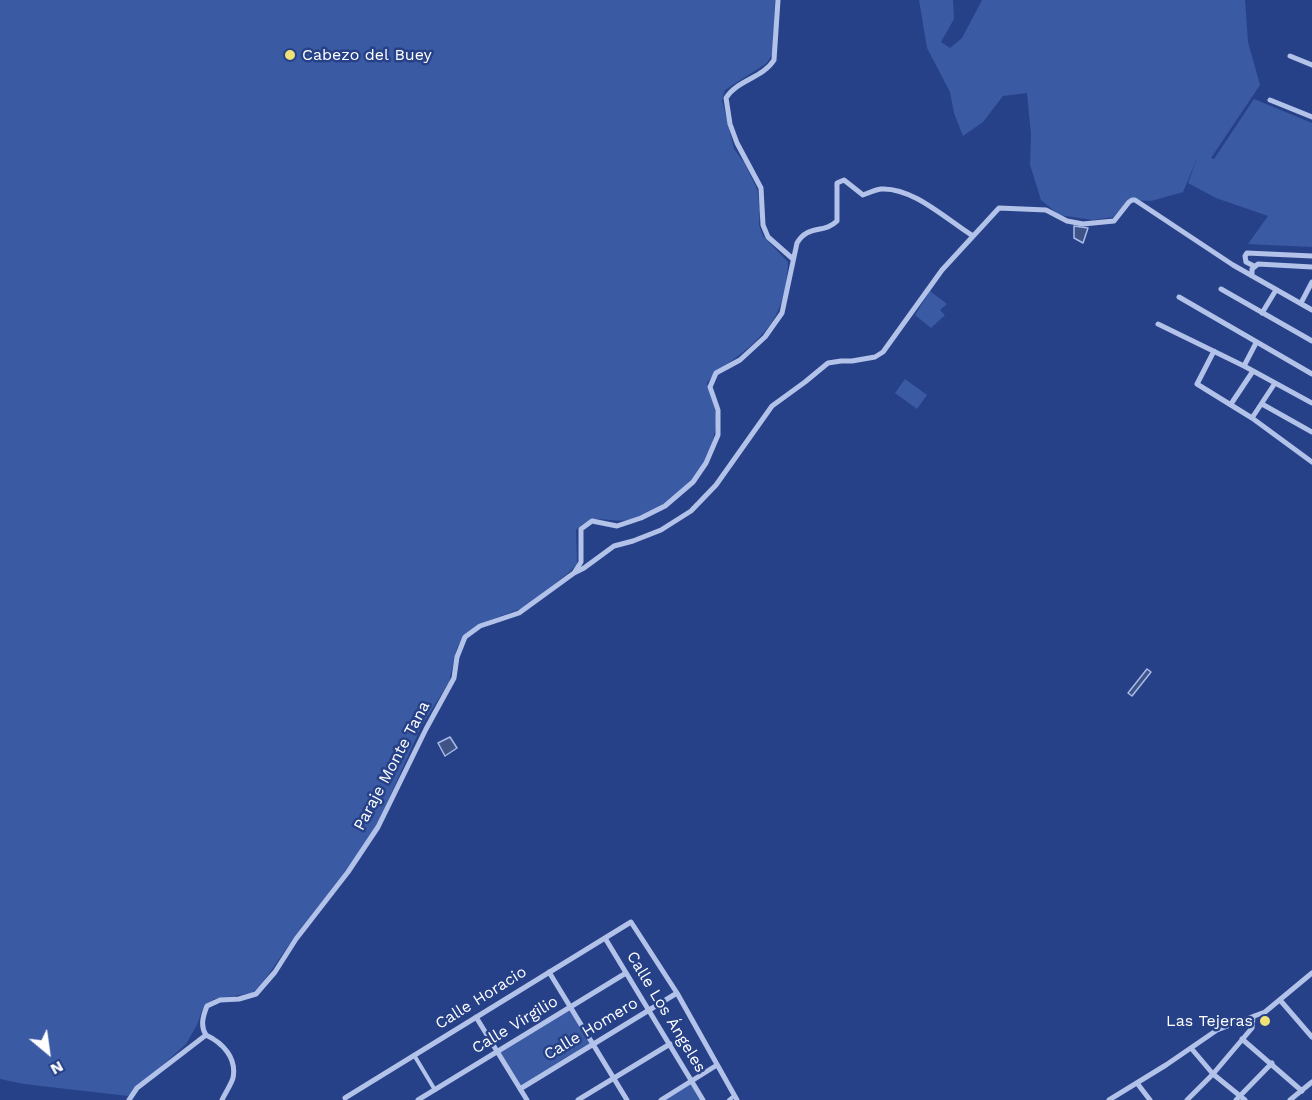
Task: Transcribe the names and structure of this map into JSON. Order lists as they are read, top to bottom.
{
  "streets": {
    "street": [
      "Paraje Monte Tana",
      "Calle Horacio",
      "Calle Los Ángeles",
      "Calle Virgilio",
      "Calle Homero"
    ]
  },
  "crossings": [
    ["Calle Horacio", "Calle Los Ángeles"],
    ["Calle Horacio", "Calle Homero"],
    ["Calle Los Ángeles", "Calle Virgilio"],
    ["Calle Los Ángeles", "Calle Homero"]
  ],
  "places": ["Cabezo del Buey", "Las Tejeras"],
  "north": "bottom right"
}
